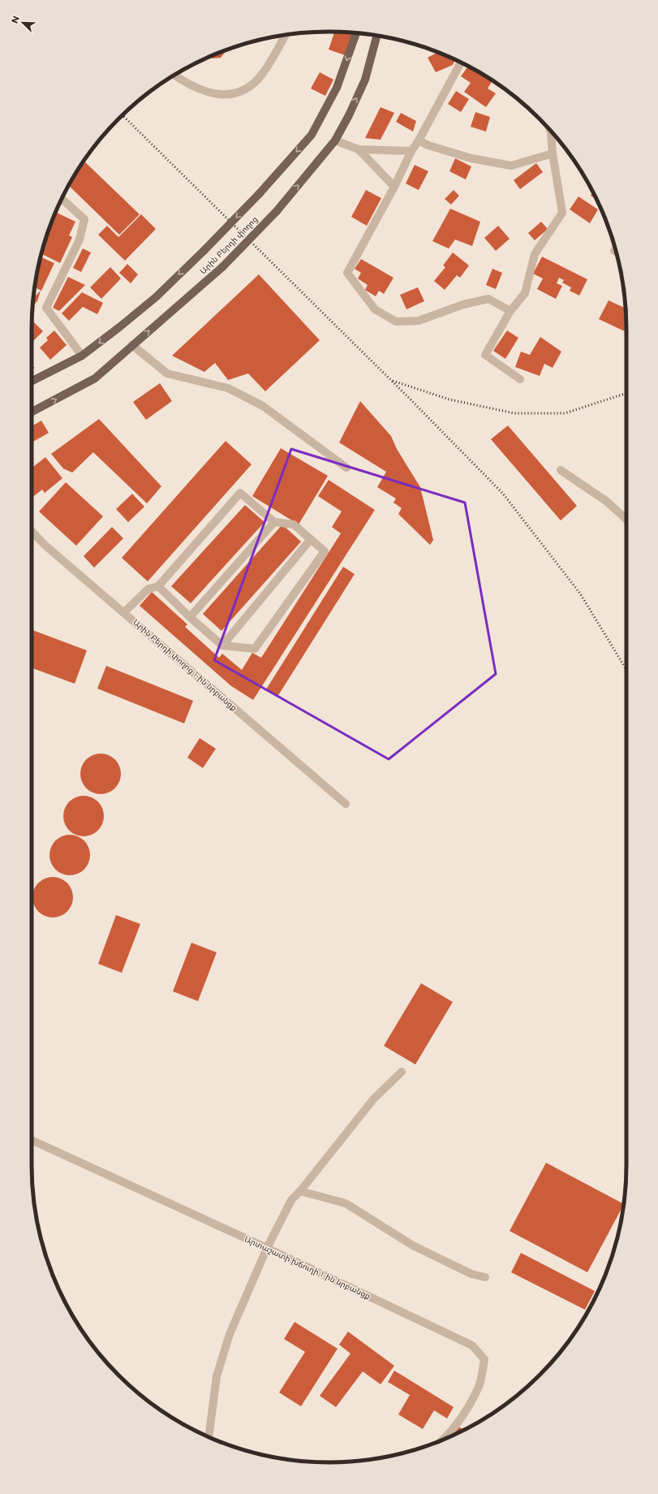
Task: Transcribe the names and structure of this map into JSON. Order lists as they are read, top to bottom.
{
  "streets": {
    "main road": ["Արին Բերդի փողոց"],
    "street": ["Արին Բերդի փողոց 1-ին նրբանցք", "Արտաշատի խճուղի 1-ին նրբանցք"]
  },
  "north": "top left"
}
